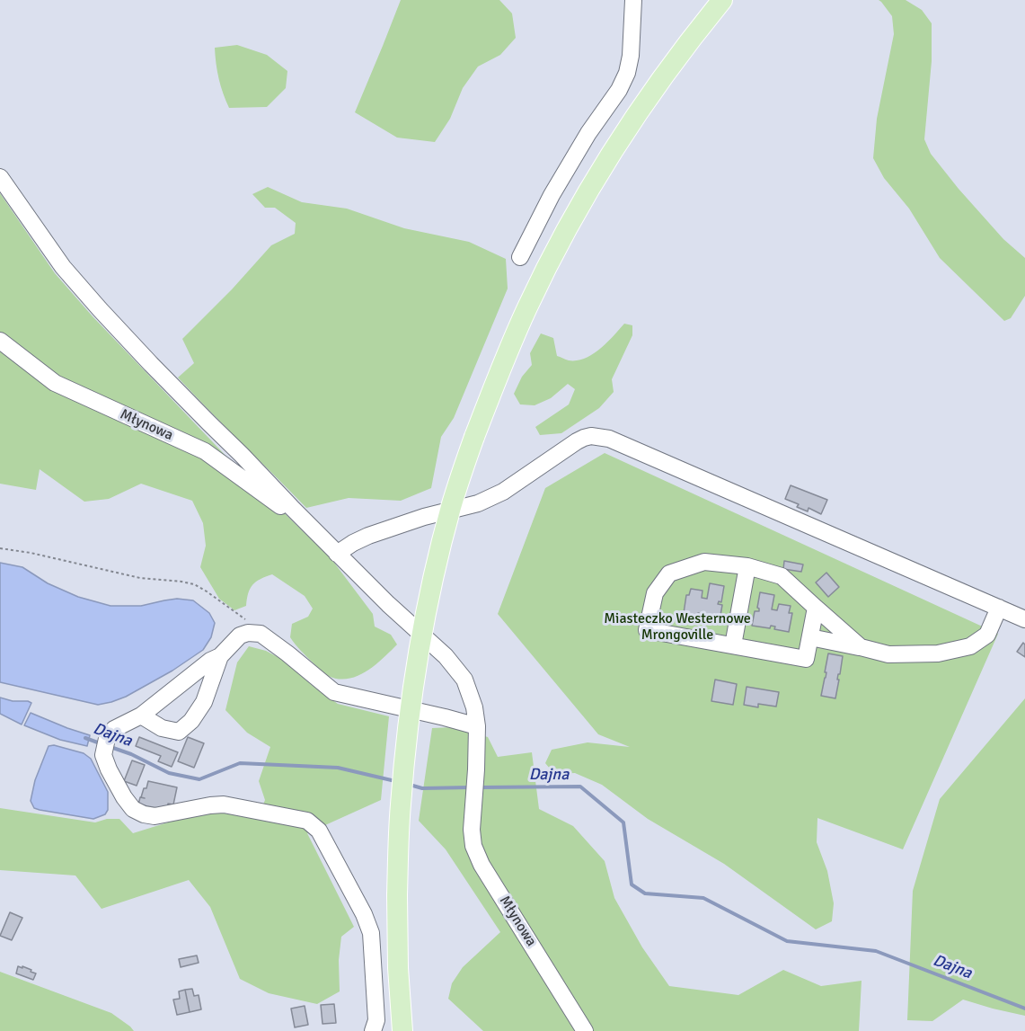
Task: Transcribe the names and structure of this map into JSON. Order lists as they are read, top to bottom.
{
  "streets": {
    "street": ["Młynowa"]
  },
  "water": ["Dajna"],
  "parks": ["Miasteczko Westernowe Mrongoville"]
}
